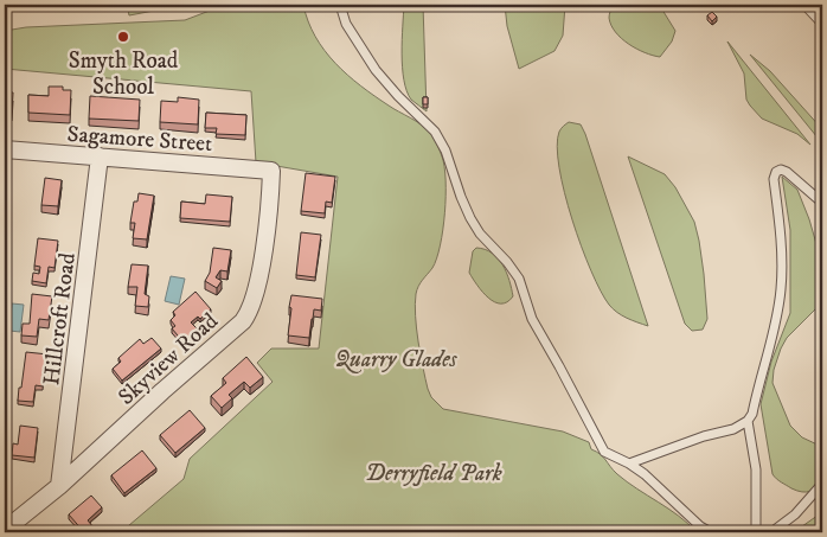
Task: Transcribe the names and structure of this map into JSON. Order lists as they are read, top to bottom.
{
  "streets": {
    "street": ["Sagamore Street", "Hillcroft Road", "Skyview Road"]
  },
  "crossings": [
    ["Sagamore Street", "Hillcroft Road"],
    ["Sagamore Street", "Skyview Road"],
    ["Hillcroft Road", "Skyview Road"]
  ],
  "parks": ["Quarry Glades", "Derryfield Park"],
  "places": ["Smyth Road School"]
}
